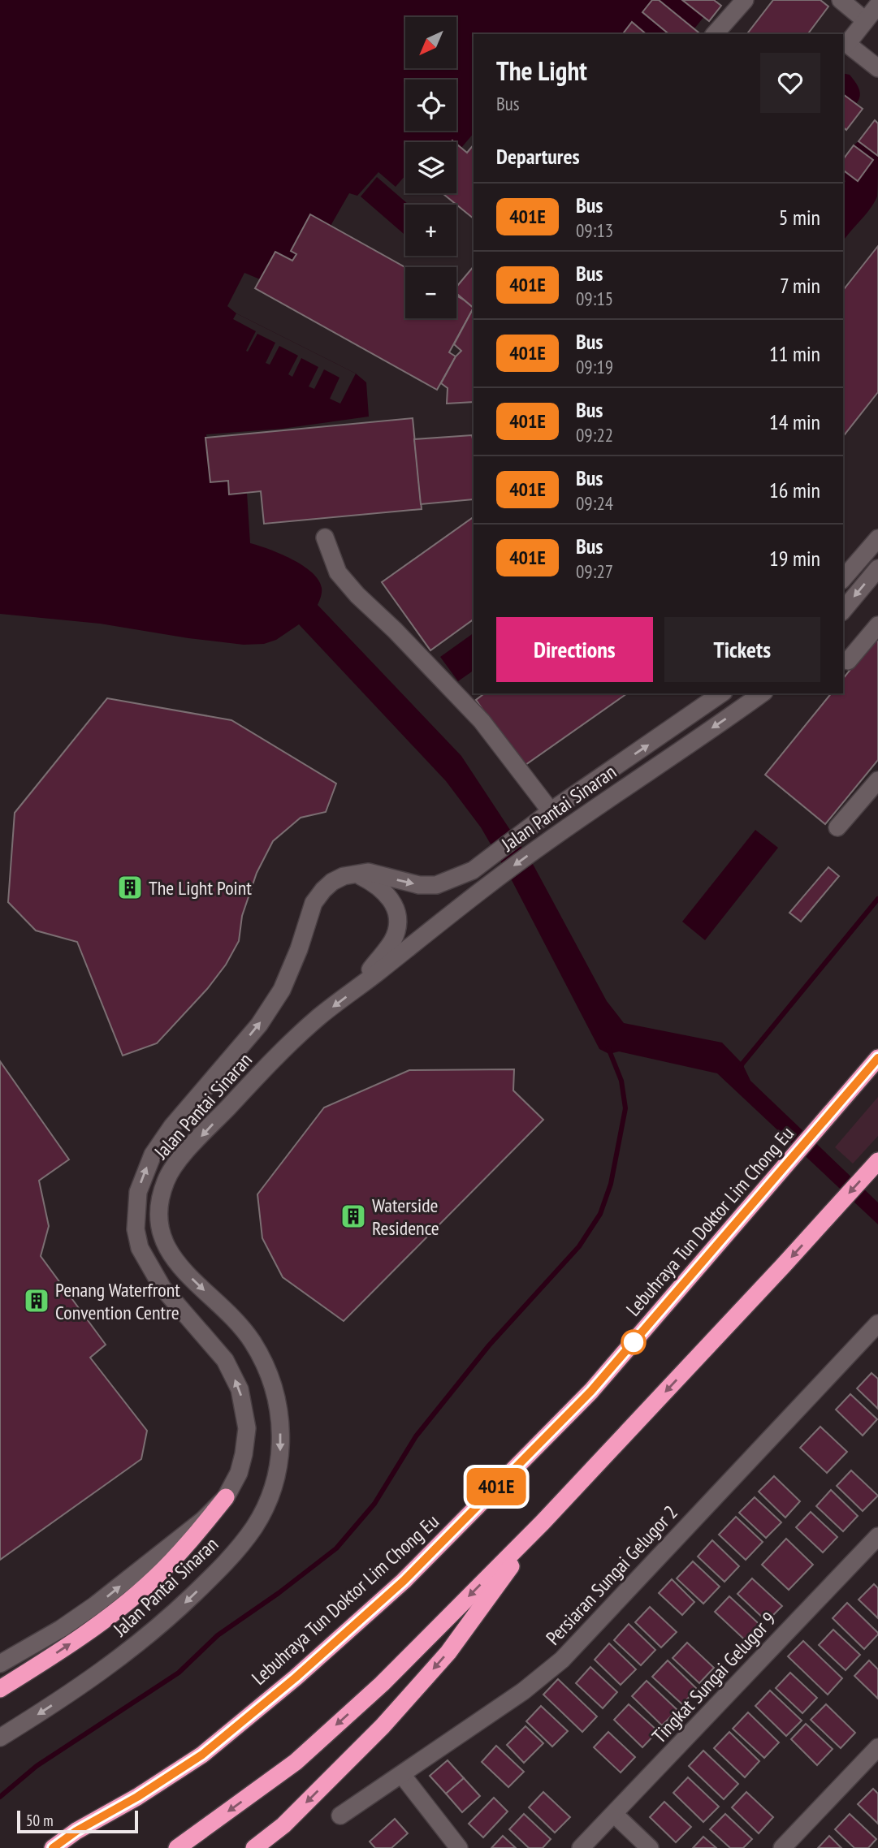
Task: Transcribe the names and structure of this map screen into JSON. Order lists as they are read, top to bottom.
{
  "streets": {
    "highway": ["Lebuhraya Tun Doktor Lim Chong Eu"],
    "street": ["Jalan Pantai Sinaran", "Persiaran Sungai Gelugor 2", "Tingkat Sungai Gelugor 9"]
  },
  "places": {
    "building": ["The Light Point", "Waterside Residence", "Penang Waterfront Convention Centre"]
  },
  "lines": ["bus line 401E"],
  "scale_bar": "50 m",
  "north": "bottom left",
  "page": {
    "on_map": "401E",
    "map_buttons": ["+", "−"],
    "heading": [
      ["The Light", "Bus"],
      "Departures"
    ],
    "list": [
      {
        "mark": "401E",
        "name": "Bus",
        "note": "09:13",
        "value": "5 min"
      },
      {
        "mark": "401E",
        "name": "Bus",
        "note": "09:15",
        "value": "7 min"
      },
      {
        "mark": "401E",
        "name": "Bus",
        "note": "09:19",
        "value": "11 min"
      },
      {
        "mark": "401E",
        "name": "Bus",
        "note": "09:22",
        "value": "14 min"
      },
      {
        "mark": "401E",
        "name": "Bus",
        "note": "09:24",
        "value": "16 min"
      },
      {
        "mark": "401E",
        "name": "Bus",
        "note": "09:27",
        "value": "19 min"
      }
    ],
    "buttons": ["Directions", "Tickets"],
    "scale": "50 m"
  }
}
